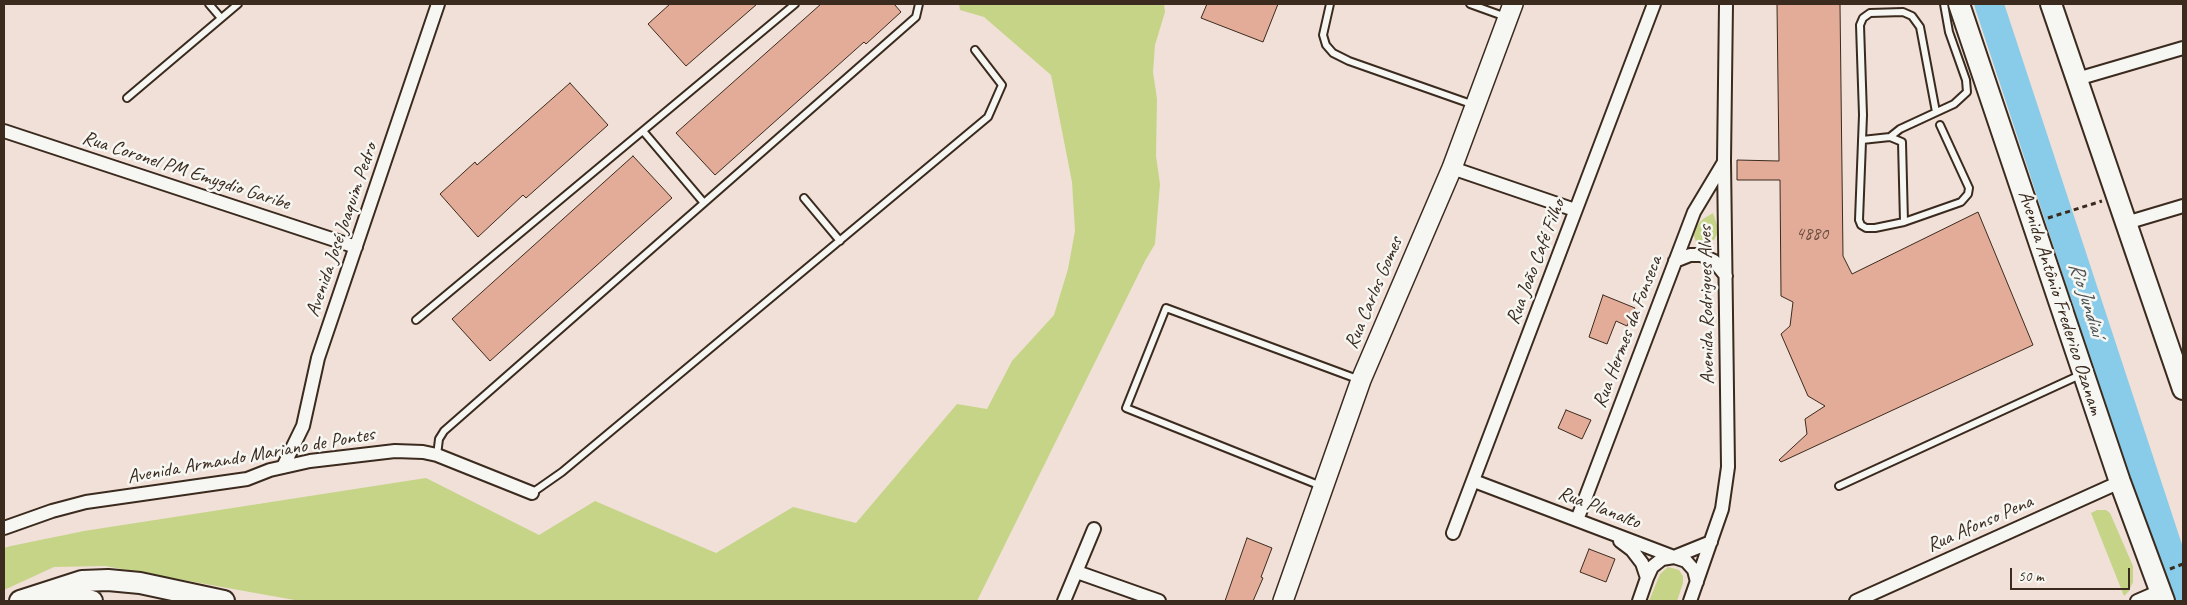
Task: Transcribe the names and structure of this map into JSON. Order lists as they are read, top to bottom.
{
  "streets": {
    "main road": ["Rua Carlos Gomes", "Avenida Antônio Frederico Ozanam"],
    "street": [
      "Rua Coronel PM Emygdio Garibe",
      "Avenida José Joaquim Pedro",
      "Rua João Café Filho",
      "Avenida Rodrigues Alves",
      "Rua Hermes da Fonseca",
      "Avenida Armando Mariano de Pontes",
      "Rua Planalto",
      "Rua Afonso Pena"
    ]
  },
  "crossings": [
    ["Rua Coronel PM Emygdio Garibe", "Avenida José Joaquim Pedro"],
    ["Avenida José Joaquim Pedro", "Avenida Armando Mariano de Pontes"],
    ["Rua João Café Filho", "Rua Planalto"],
    ["Avenida Antônio Frederico Ozanam", "Rua Afonso Pena"],
    ["Avenida Rodrigues Alves", "Rua Hermes da Fonseca"],
    ["Avenida Rodrigues Alves", "Rua Planalto"],
    ["Rua Hermes da Fonseca", "Rua Planalto"]
  ],
  "water": ["Rio Jundiaí"],
  "house_numbers": ["4880"],
  "scale_bar": "50 m"
}
